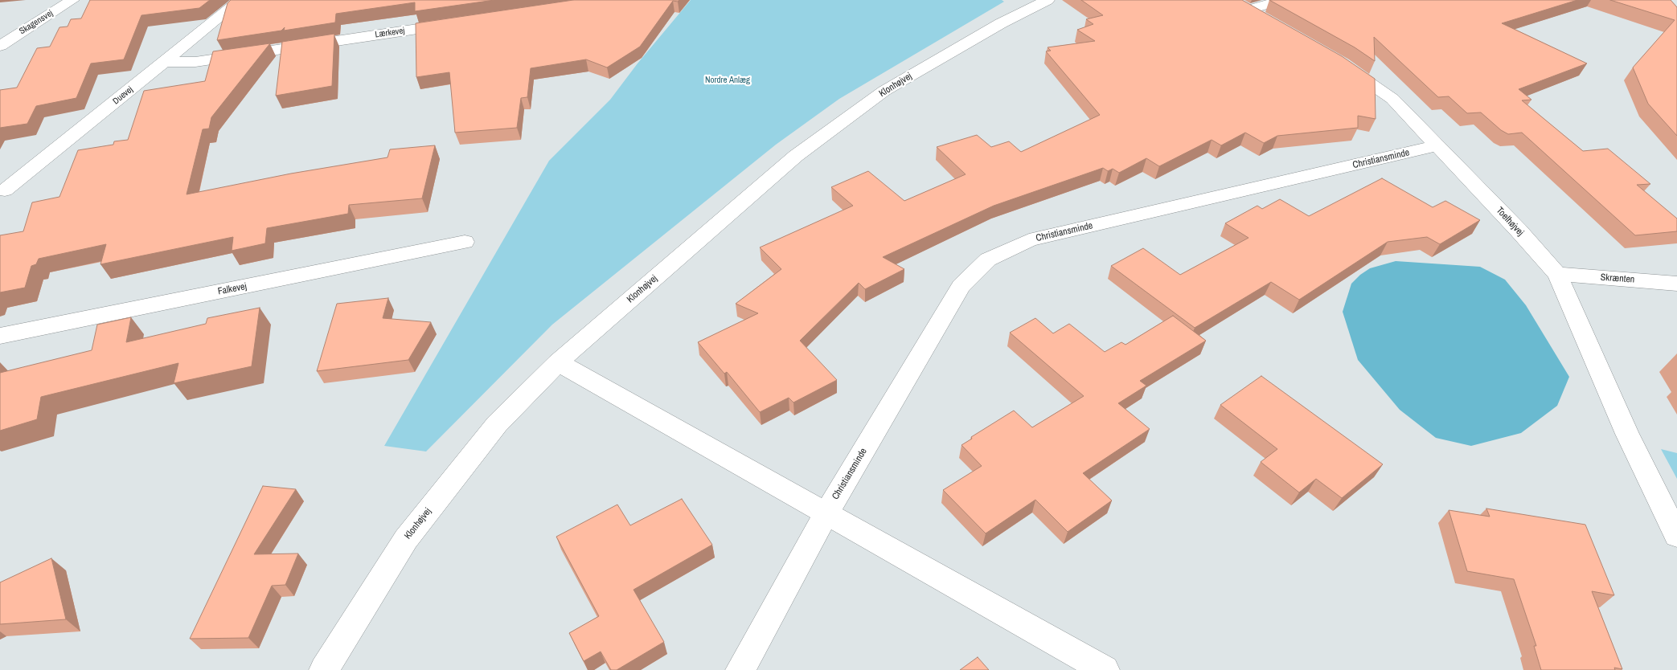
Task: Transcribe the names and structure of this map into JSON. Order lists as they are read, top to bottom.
{
  "streets": {
    "street": [
      "Skagensvej",
      "Lærkevej",
      "Klonhøjvej",
      "Duevej",
      "Christiansminde",
      "Toelhøjvej",
      "Skrænten",
      "Falkevej"
    ]
  },
  "crossings": [
    ["Lærkevej", "Duevej"],
    ["Christiansminde", "Toelhøjvej"],
    ["Toelhøjvej", "Skrænten"]
  ],
  "parks": ["Nordre Anlæg"]
}
